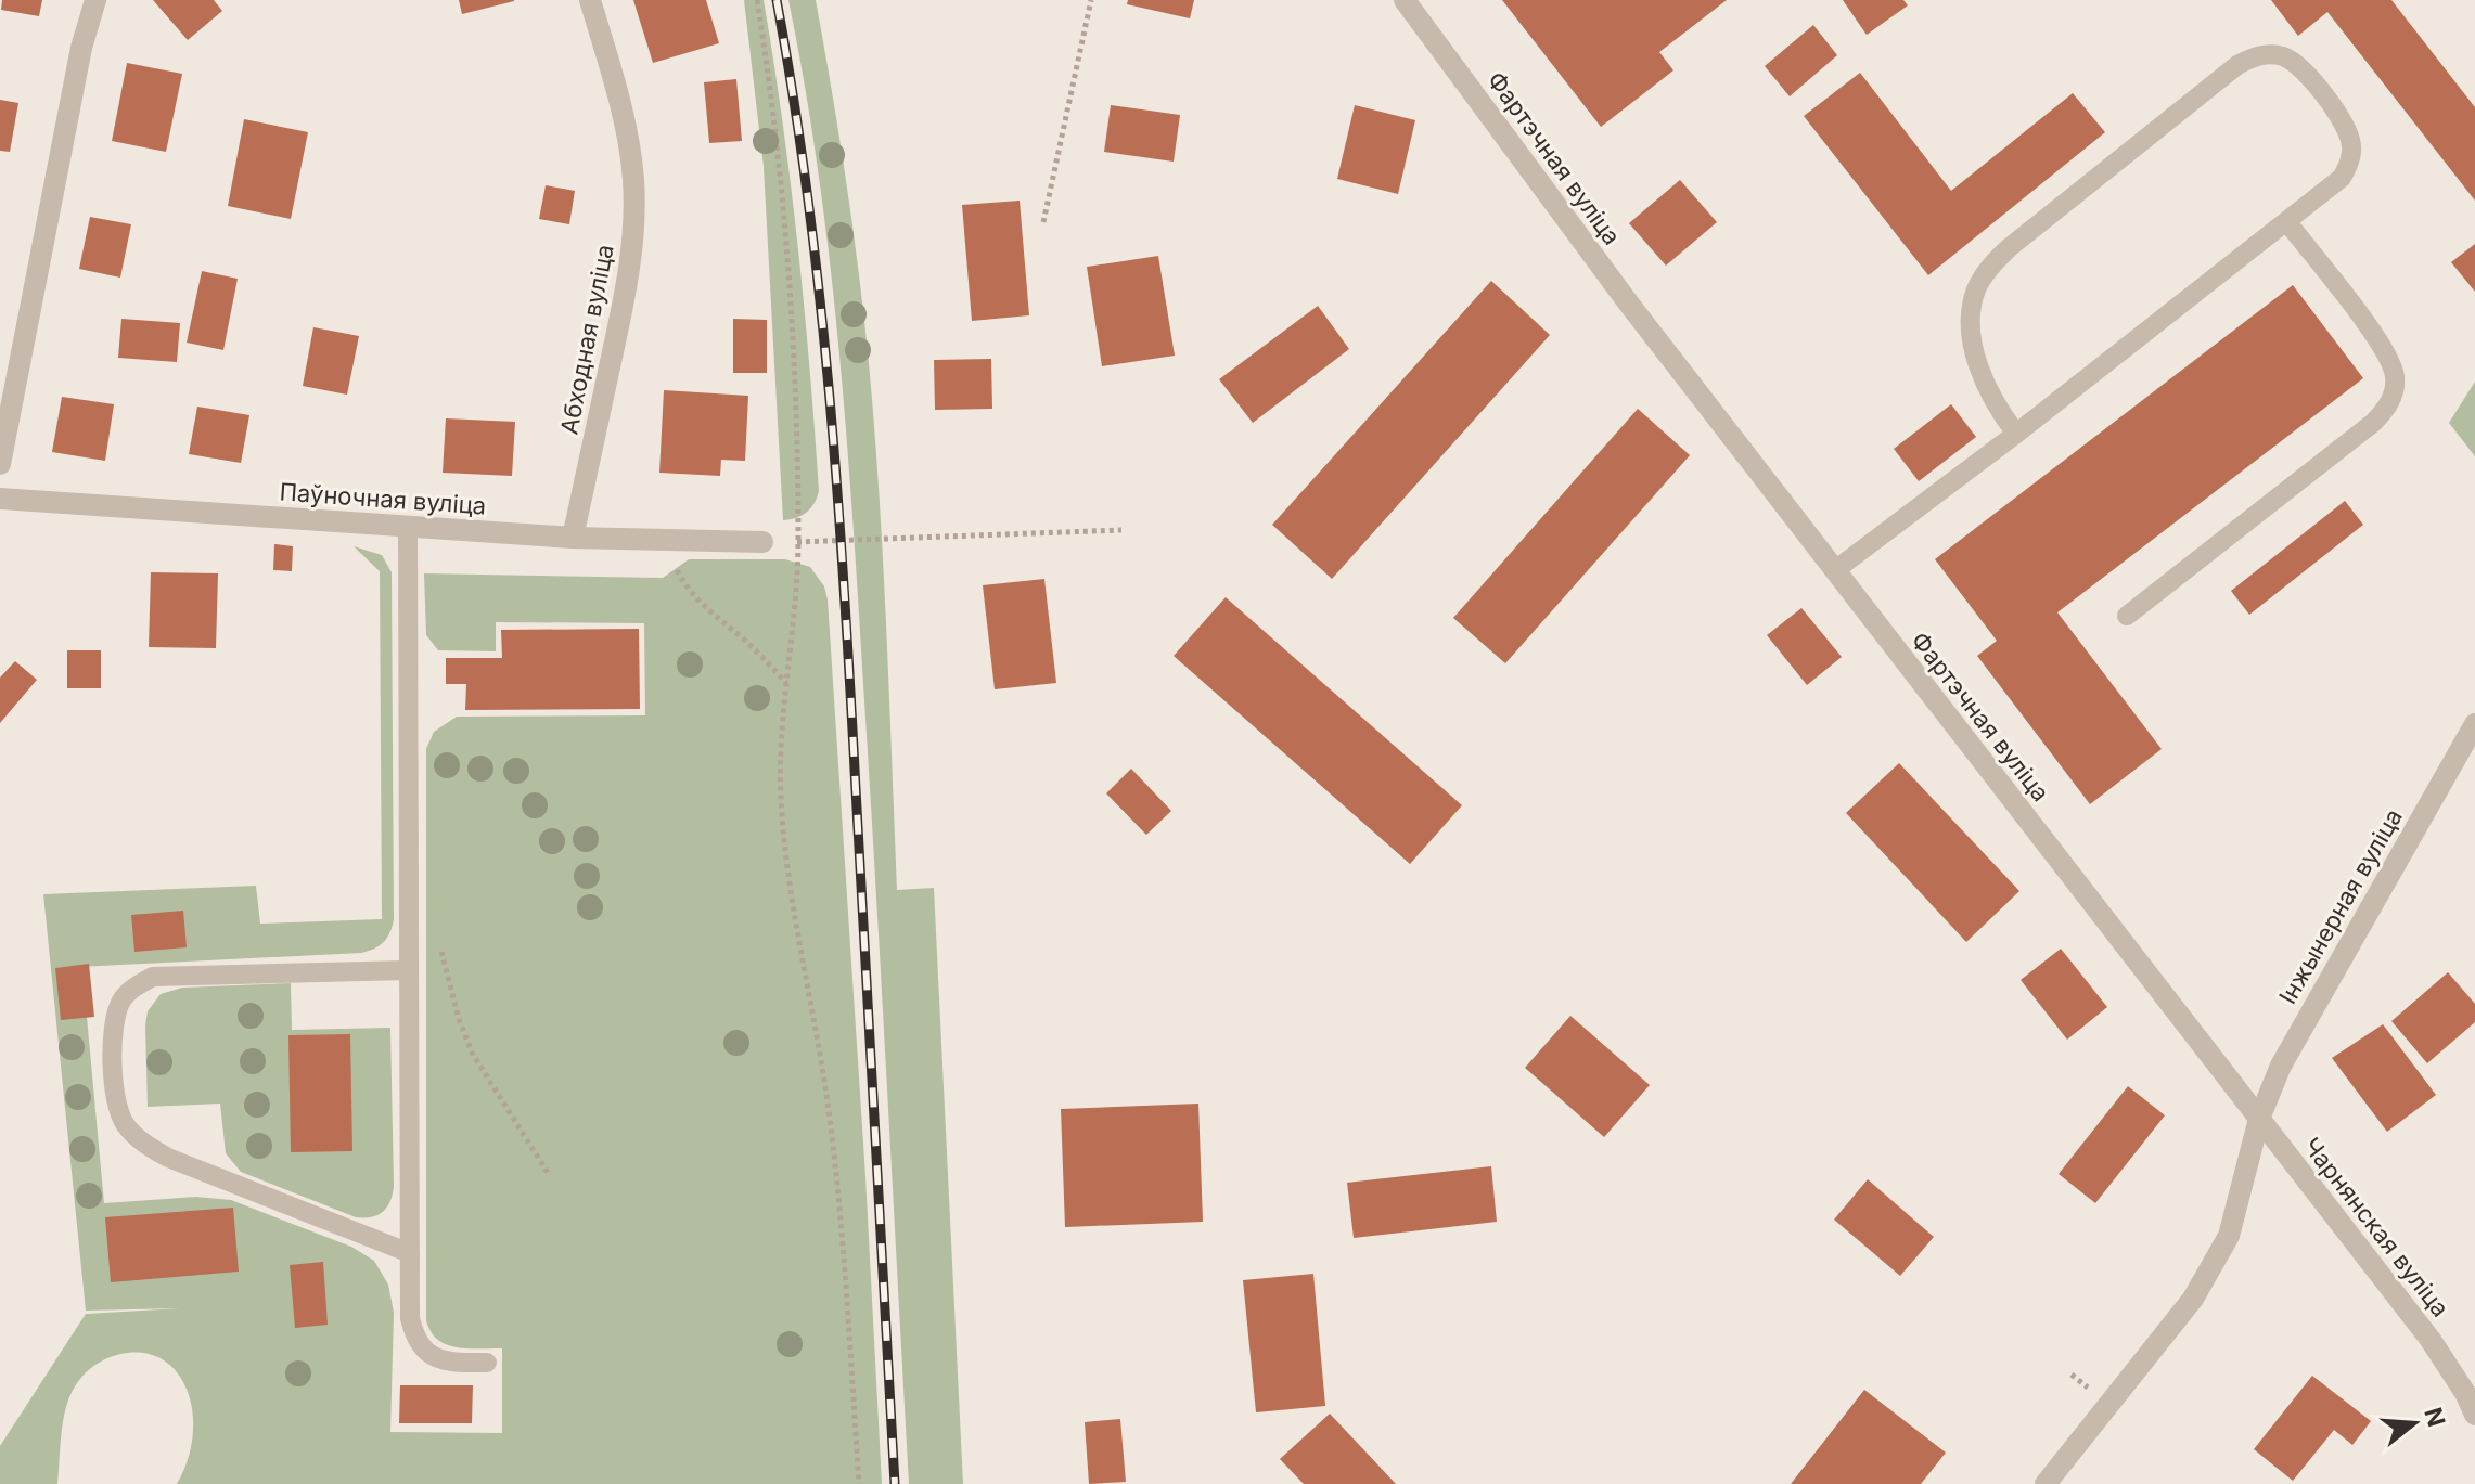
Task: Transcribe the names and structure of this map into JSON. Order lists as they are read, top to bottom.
{
  "streets": {
    "street": [
      "Фартэчная вуліца",
      "Абходная вуліца",
      "Паўночная вуліца",
      "Інжынерная вуліца",
      "Чарнянская вуліца"
    ]
  },
  "crossings": [
    ["Фартэчная вуліца", "Інжынерная вуліца"],
    ["Фартэчная вуліца", "Чарнянская вуліца"],
    ["Абходная вуліца", "Паўночная вуліца"],
    ["Інжынерная вуліца", "Чарнянская вуліца"]
  ],
  "north": "right"
}
